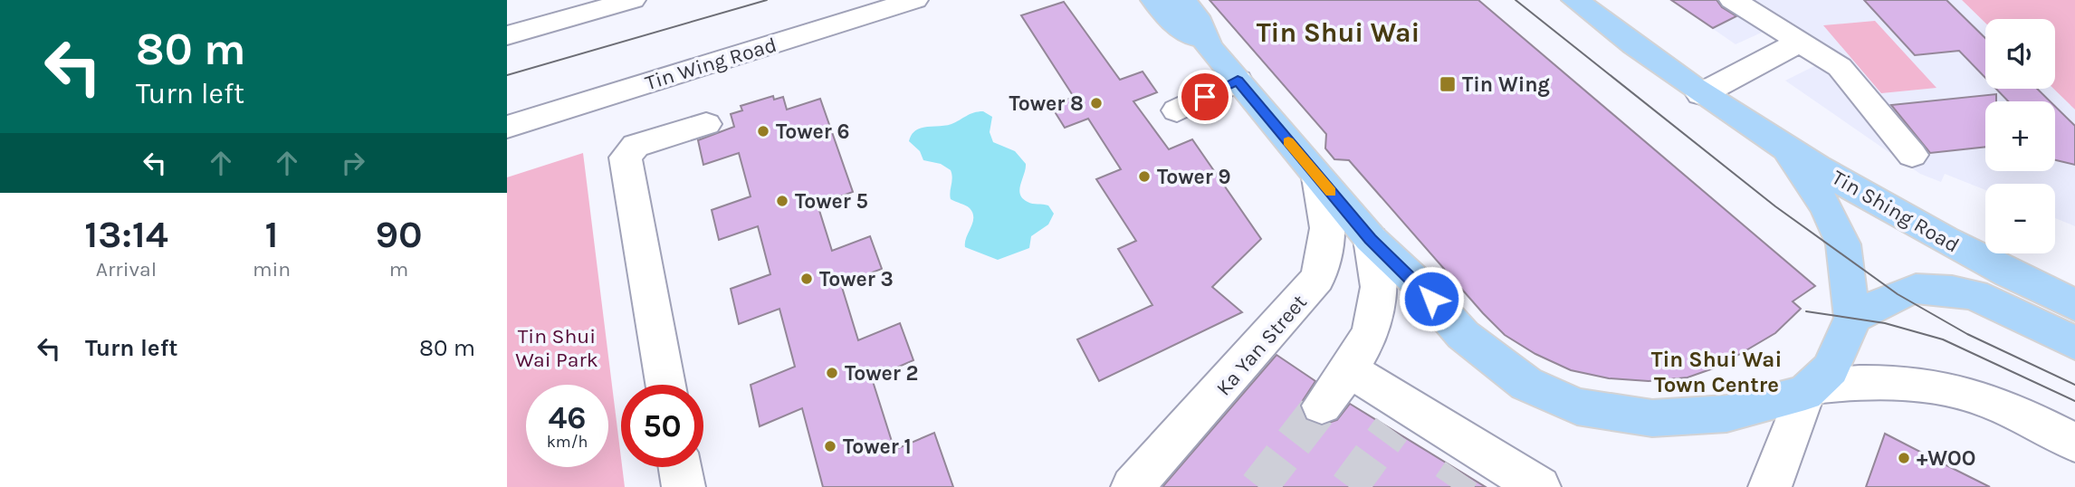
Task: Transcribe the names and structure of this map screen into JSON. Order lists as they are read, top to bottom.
{
  "streets": {
    "main road": ["Tin Shing Road"],
    "street": ["Tin Wing Road", "Ka Yan Street"]
  },
  "districts": ["Tin Shui Wai", "Tin Shui Wai Town Centre"],
  "parks": ["Tin Shui Wai Park"],
  "places": {
    "transit": ["Tin Wing"],
    "other": [
      "Tower 8",
      "Tower 6",
      "Tower 9",
      "Tower 5",
      "Tower 3",
      "Tower 2",
      "Tower 1",
      "+WOO"
    ]
  },
  "page": {
    "turn": ["80 m", "Turn left"],
    "map_buttons": ["+", "−"],
    "eta": [
      "13:14",
      "Arrival",
      "1",
      "min",
      "90",
      "m"
    ],
    "list": [
      {
        "name": "Turn left",
        "value": "80 m"
      }
    ],
    "speed": "46 km/h",
    "limit": "50"
  }
}
